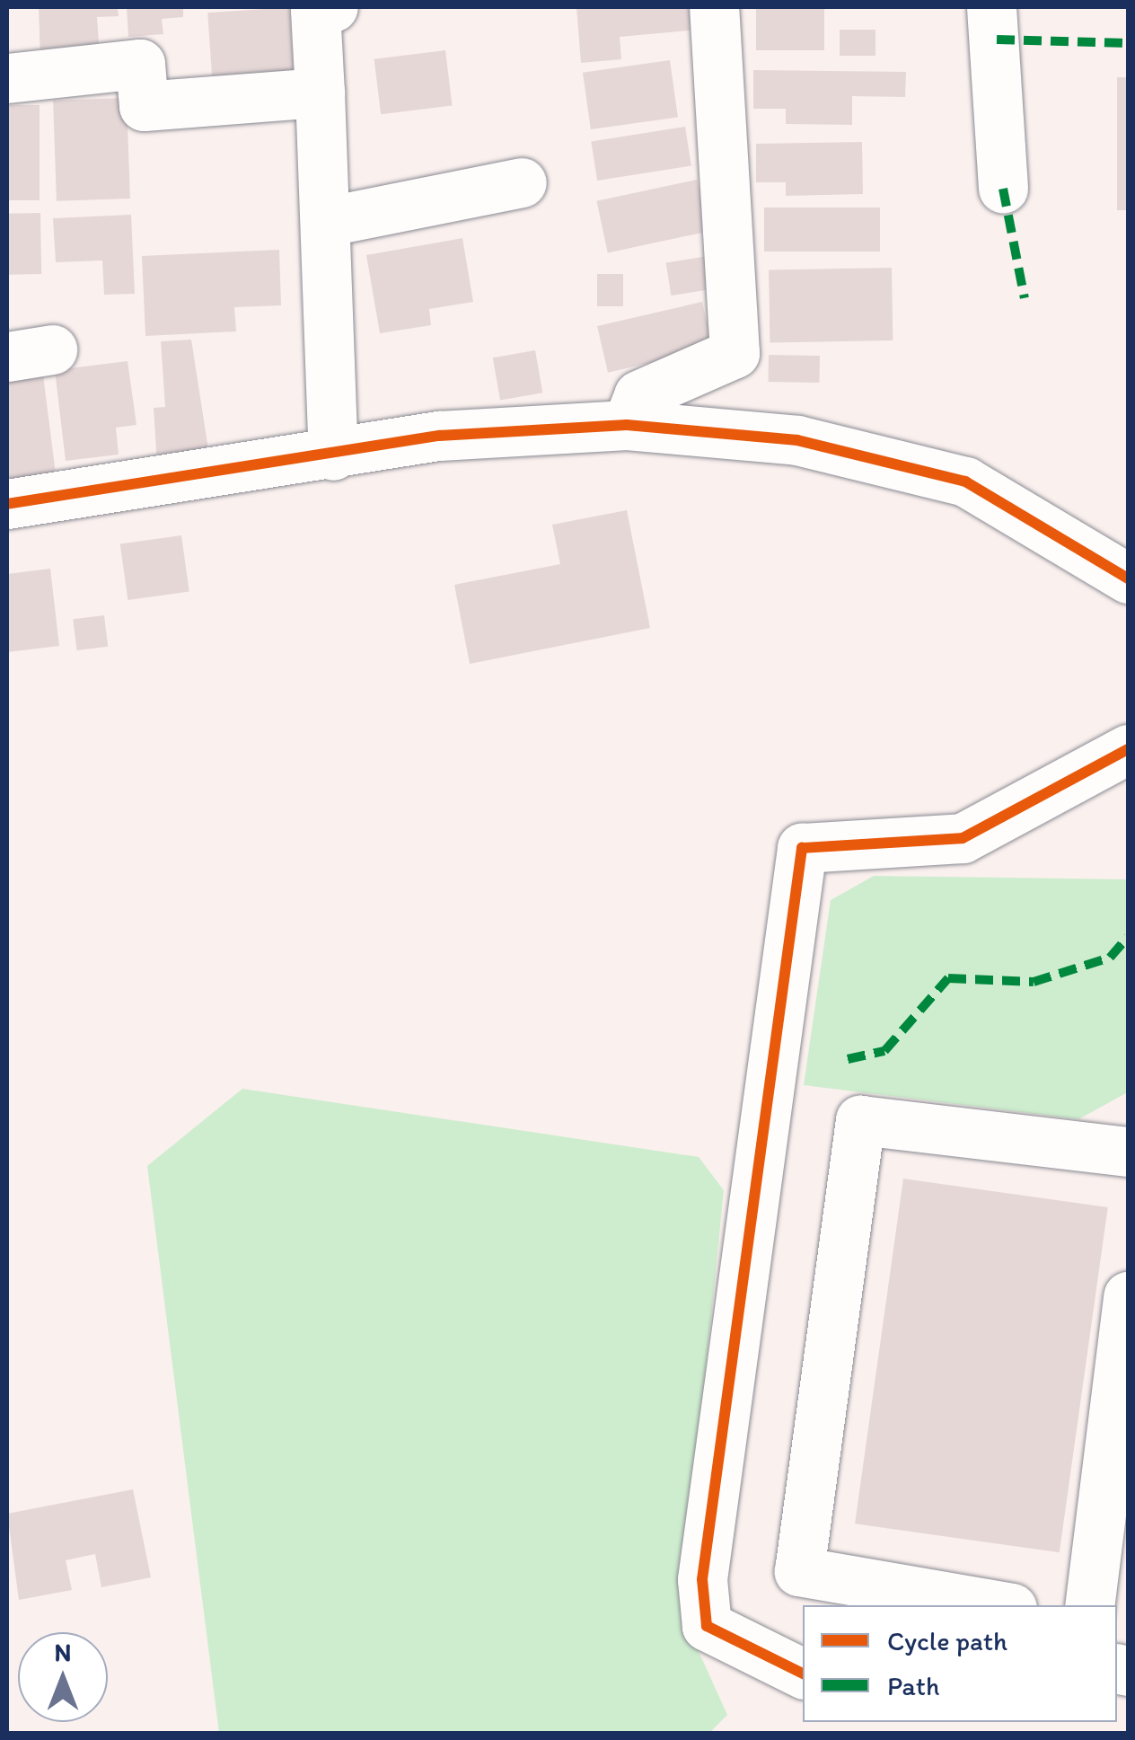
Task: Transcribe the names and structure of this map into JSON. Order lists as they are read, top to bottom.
{
  "legend": ["Cycle path", "Path"],
  "north": "top"
}
